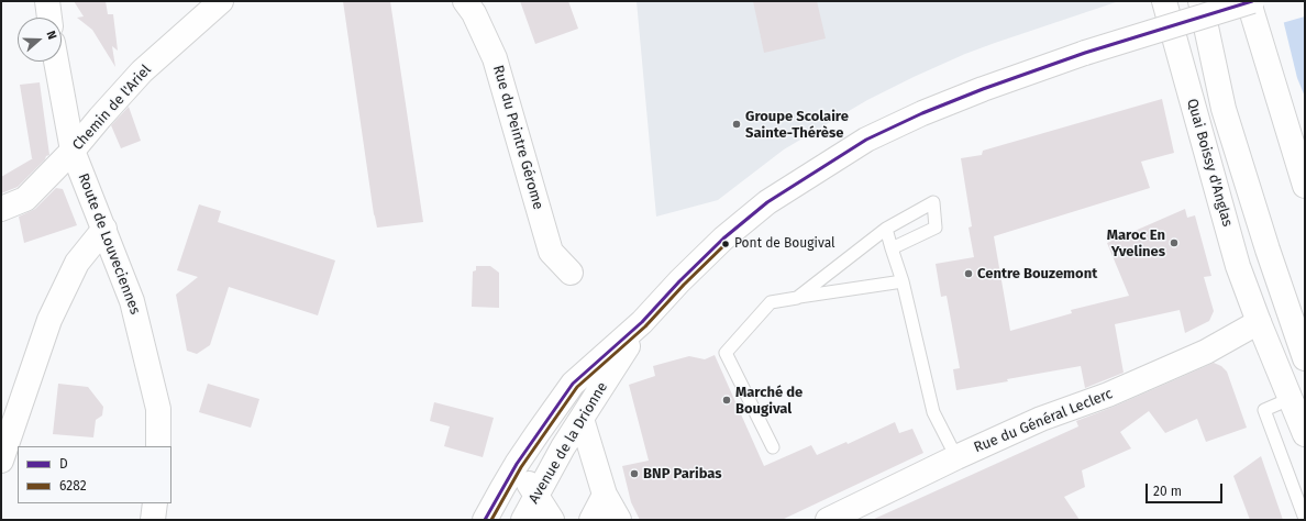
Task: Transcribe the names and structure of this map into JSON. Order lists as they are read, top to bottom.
{
  "streets": {
    "main road": [
      "Chemin de l'Ariel",
      "Rue du Peintre Gérome",
      "Quai Boissy d'Anglas",
      "Route de Louveciennes",
      "Rue du Général Leclerc",
      "Avenue de la Drionne"
    ]
  },
  "crossings": [
    ["Chemin de l'Ariel", "Route de Louveciennes"],
    ["Quai Boissy d'Anglas", "Rue du Général Leclerc"]
  ],
  "places": [
    "Groupe Scolaire Sainte-Thérèse",
    "Maroc En Yvelines",
    "Pont de Bougival",
    "Centre Bouzemont",
    "Marché de Bougival",
    "BNP Paribas"
  ],
  "lines": ["transit line D", "transit line 6282"],
  "legend": ["D", "6282"],
  "scale_bar": "20 m",
  "north": "right"
}
